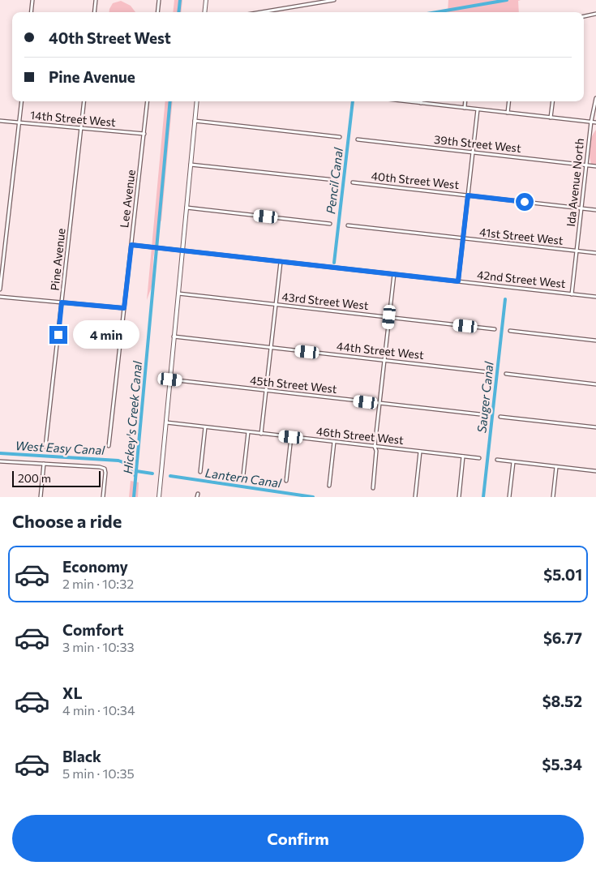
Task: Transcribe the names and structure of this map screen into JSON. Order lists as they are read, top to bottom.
{
  "streets": {
    "street": [
      "14th Street West",
      "39th Street West",
      "40th Street West",
      "Ida Avenue North",
      "Lee Avenue",
      "41st Street West",
      "Pine Avenue",
      "42nd Street West",
      "43rd Street West",
      "44th Street West",
      "45th Street West",
      "46th Street West"
    ]
  },
  "crossings": [
    ["14th Street West", "Lee Avenue"],
    ["14th Street West", "Pine Avenue"],
    ["39th Street West", "Ida Avenue North"],
    ["40th Street West", "Ida Avenue North"],
    ["Ida Avenue North", "41st Street West"],
    ["Ida Avenue North", "42nd Street West"],
    ["Lee Avenue", "42nd Street West"]
  ],
  "water": [
    "Pencil Canal",
    "Sauger Canal",
    "Hickey's Creek Canal",
    "West Easy Canal",
    "Lantern Canal"
  ],
  "scale_bar": "200 m",
  "page": {
    "banner": ["40th Street West", "Pine Avenue"],
    "bubble": "4 min",
    "scale": "200 m",
    "heading": "Choose a ride",
    "list": [
      {
        "name": "Economy",
        "note": "2 min · 10:32",
        "value": "$5.01"
      },
      {
        "name": "Comfort",
        "note": "3 min · 10:33",
        "value": "$6.77"
      },
      {
        "name": "XL",
        "note": "4 min · 10:34",
        "value": "$8.52"
      },
      {
        "name": "Black",
        "note": "5 min · 10:35",
        "value": "$5.34"
      }
    ],
    "buttons": "Confirm"
  }
}
